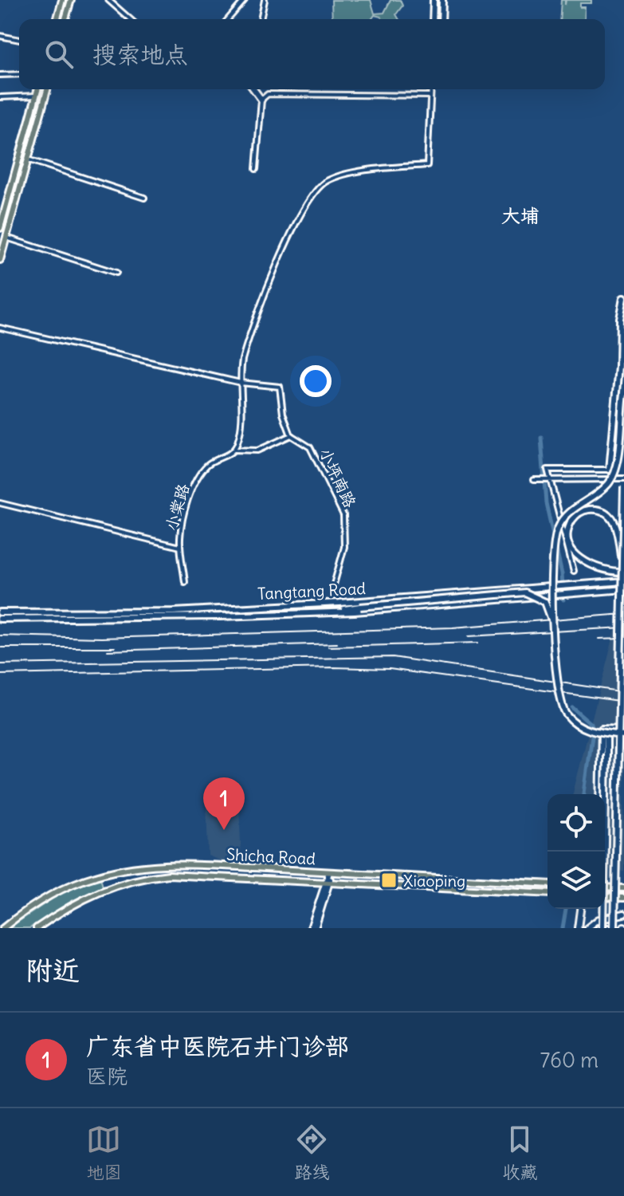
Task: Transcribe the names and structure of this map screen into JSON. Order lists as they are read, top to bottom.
{
  "streets": {
    "main road": ["Shicha Road"],
    "street": ["小坪南路", "小棠路", "Tangtang Road"]
  },
  "districts": ["大埔"],
  "places": {
    "transit": ["Xiaoping"]
  },
  "page": {
    "search": "搜索地点",
    "pins": "1",
    "heading": "附近",
    "list": [
      {
        "mark": "1",
        "name": "广东省中医院石井门诊部",
        "note": "医院",
        "value": "760 m"
      }
    ],
    "nav": ["地图", "路线", "收藏"]
  }
}
